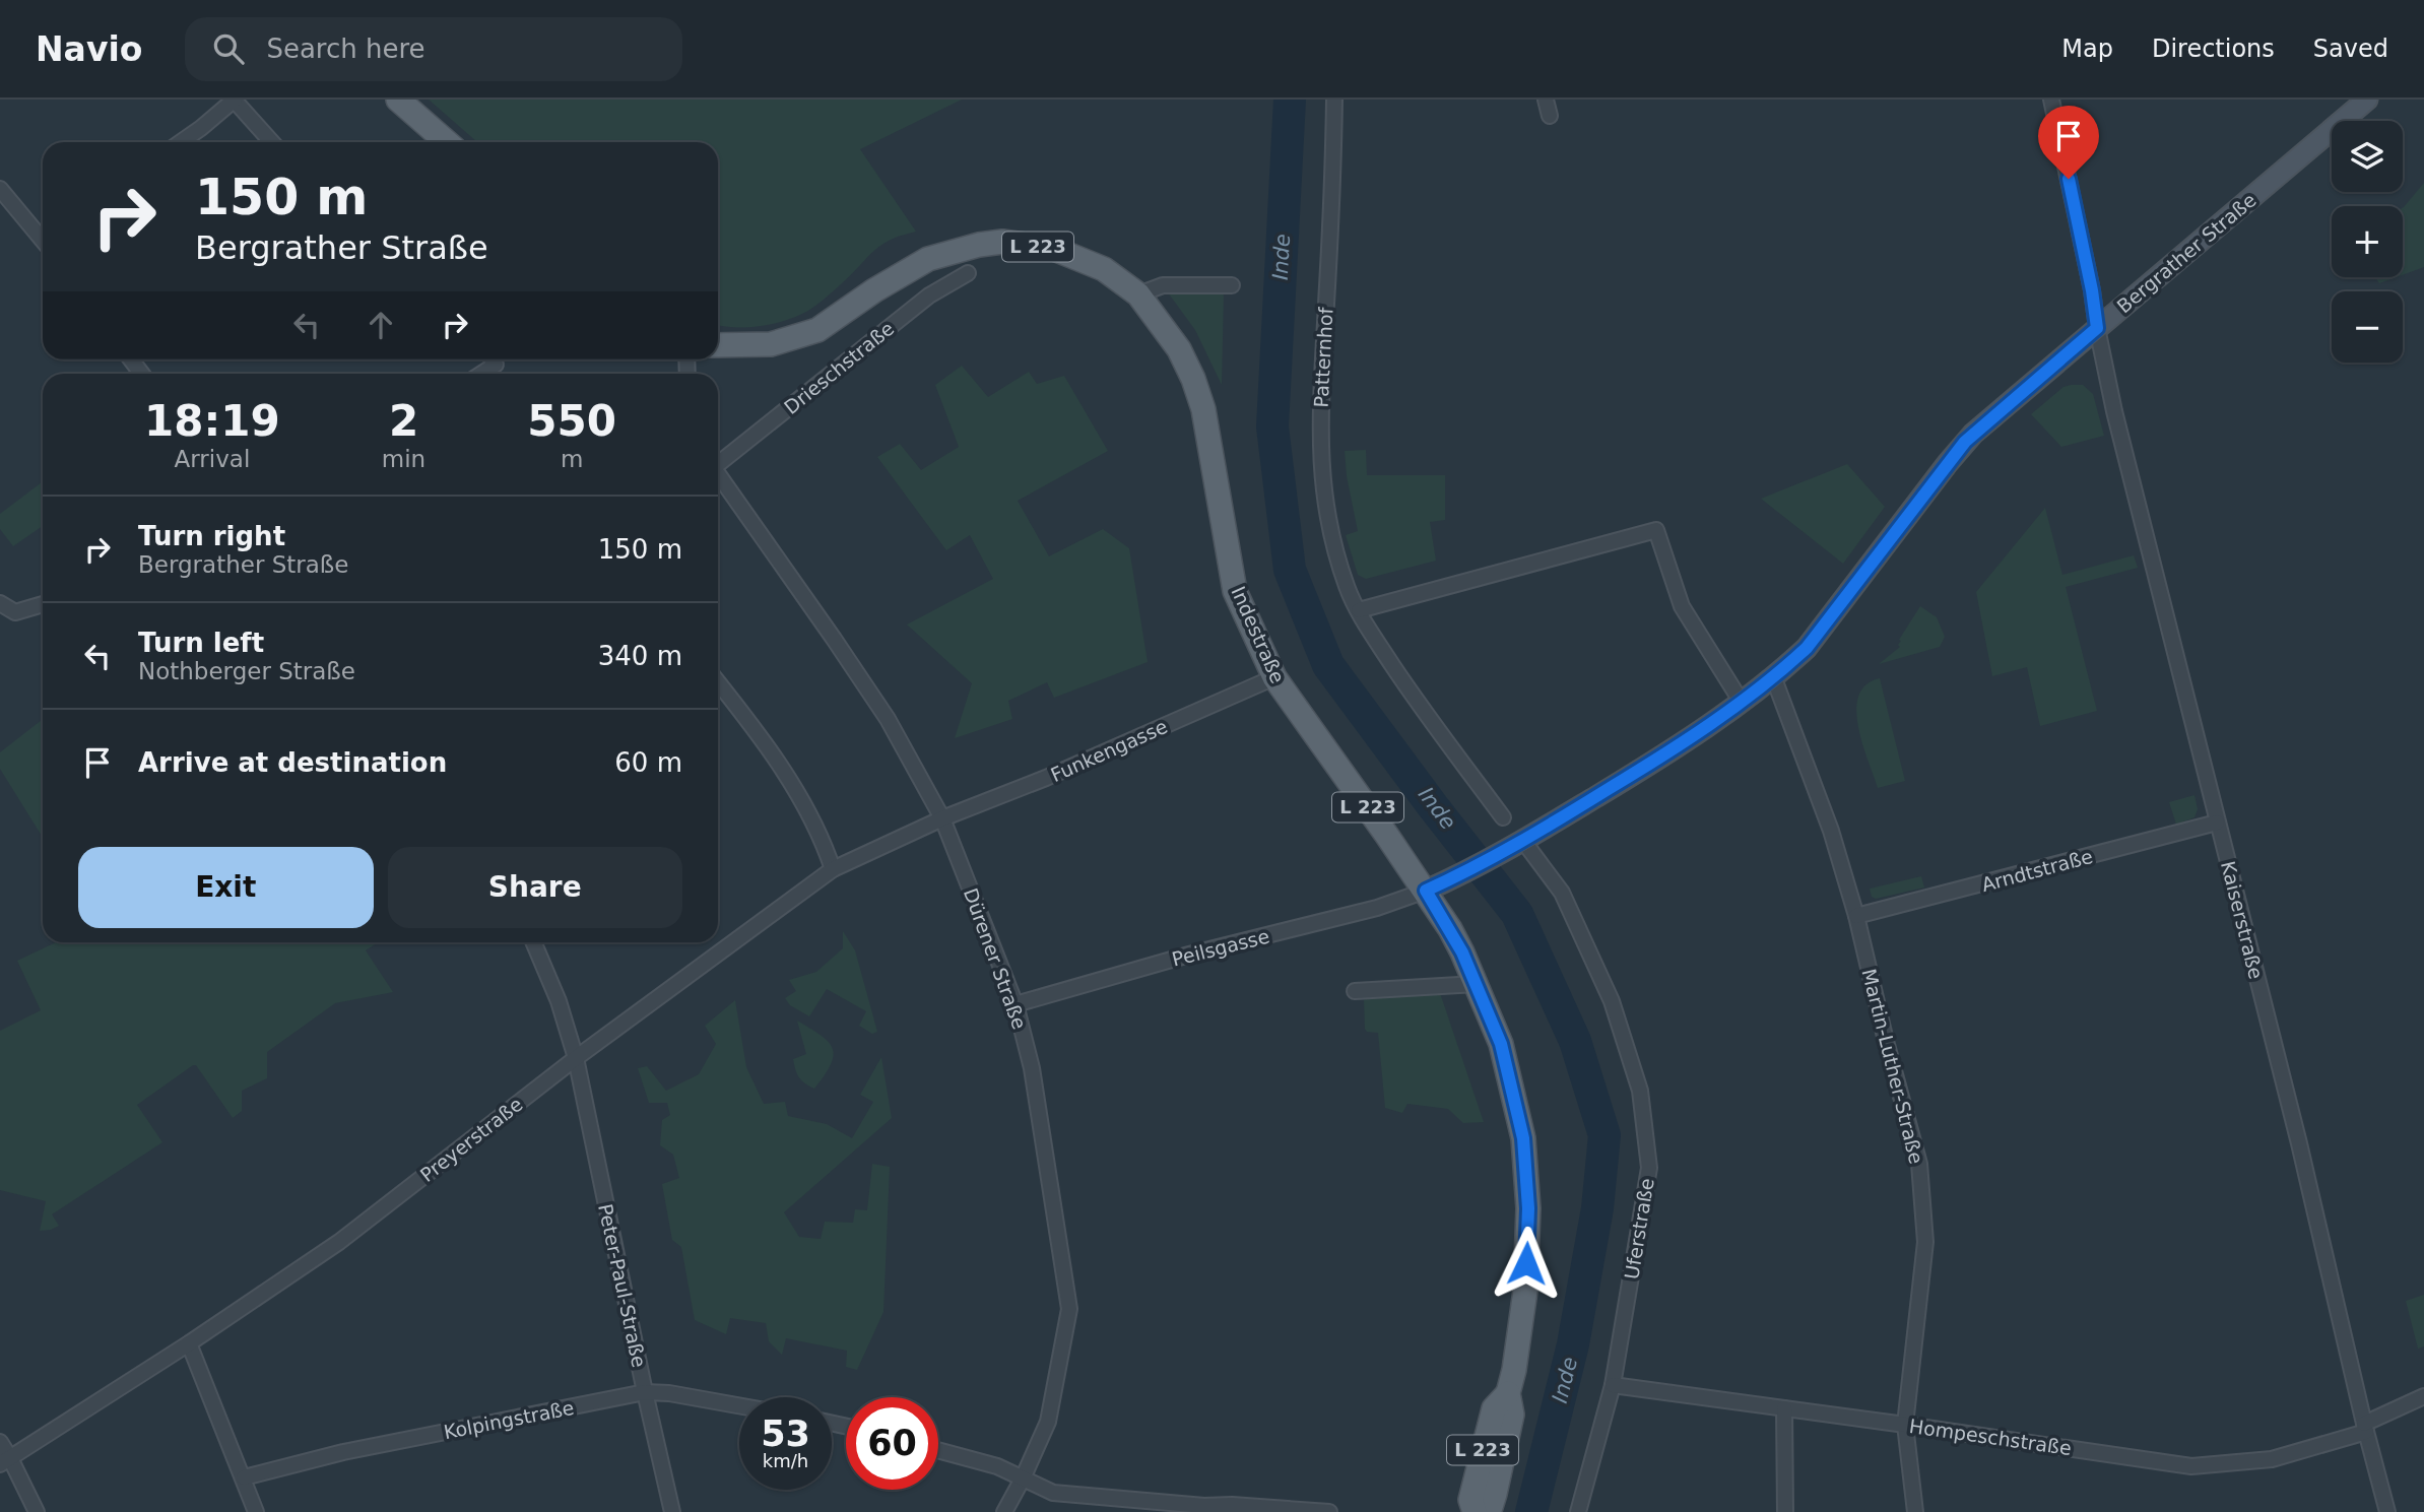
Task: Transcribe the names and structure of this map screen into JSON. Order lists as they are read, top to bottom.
{
  "streets": {
    "main road": ["L 223", "Bergrather Straße", "Indestraße"],
    "street": [
      "Patternhof",
      "Drieschstraße",
      "Funkengasse",
      "Arndtstraße",
      "Kaiserstraße",
      "Peilsgasse",
      "Dürener Straße",
      "Martin-Luther-Straße",
      "Preyerstraße",
      "Uferstraße",
      "Peter-Paul-Straße",
      "Kolpingstraße",
      "Hompeschstraße"
    ]
  },
  "crossings": [
    ["Bergrather Straße", "Indestraße"],
    ["Bergrather Straße", "Kaiserstraße"],
    ["Bergrather Straße", "Peilsgasse"],
    ["Bergrather Straße", "Martin-Luther-Straße"],
    ["Bergrather Straße", "Uferstraße"],
    ["Indestraße", "Funkengasse"],
    ["Indestraße", "Peilsgasse"],
    ["Funkengasse", "Dürener Straße"],
    ["Funkengasse", "Preyerstraße"],
    ["Arndtstraße", "Kaiserstraße"],
    ["Arndtstraße", "Martin-Luther-Straße"],
    ["Kaiserstraße", "Hompeschstraße"],
    ["Peilsgasse", "Dürener Straße"],
    ["Dürener Straße", "Preyerstraße"],
    ["Martin-Luther-Straße", "Hompeschstraße"],
    ["Preyerstraße", "Peter-Paul-Straße"],
    ["Uferstraße", "Hompeschstraße"],
    ["Peter-Paul-Straße", "Kolpingstraße"]
  ],
  "water": ["Inde"],
  "page": {
    "header": "Navio",
    "search": "Search here",
    "nav": ["Map", "Directions", "Saved"],
    "map_buttons": ["+", "−"],
    "turn": ["150 m", "Bergrather Straße"],
    "eta": [
      "18:19",
      "Arrival",
      "2",
      "min",
      "550",
      "m"
    ],
    "list": [
      {
        "name": "Turn right",
        "note": "Bergrather Straße",
        "value": "150 m"
      },
      {
        "name": "Turn left",
        "note": "Nothberger Straße",
        "value": "340 m"
      },
      {
        "name": "Arrive at destination",
        "value": "60 m"
      }
    ],
    "buttons": ["Exit", "Share"],
    "speed": "53 km/h",
    "limit": "60"
  }
}
